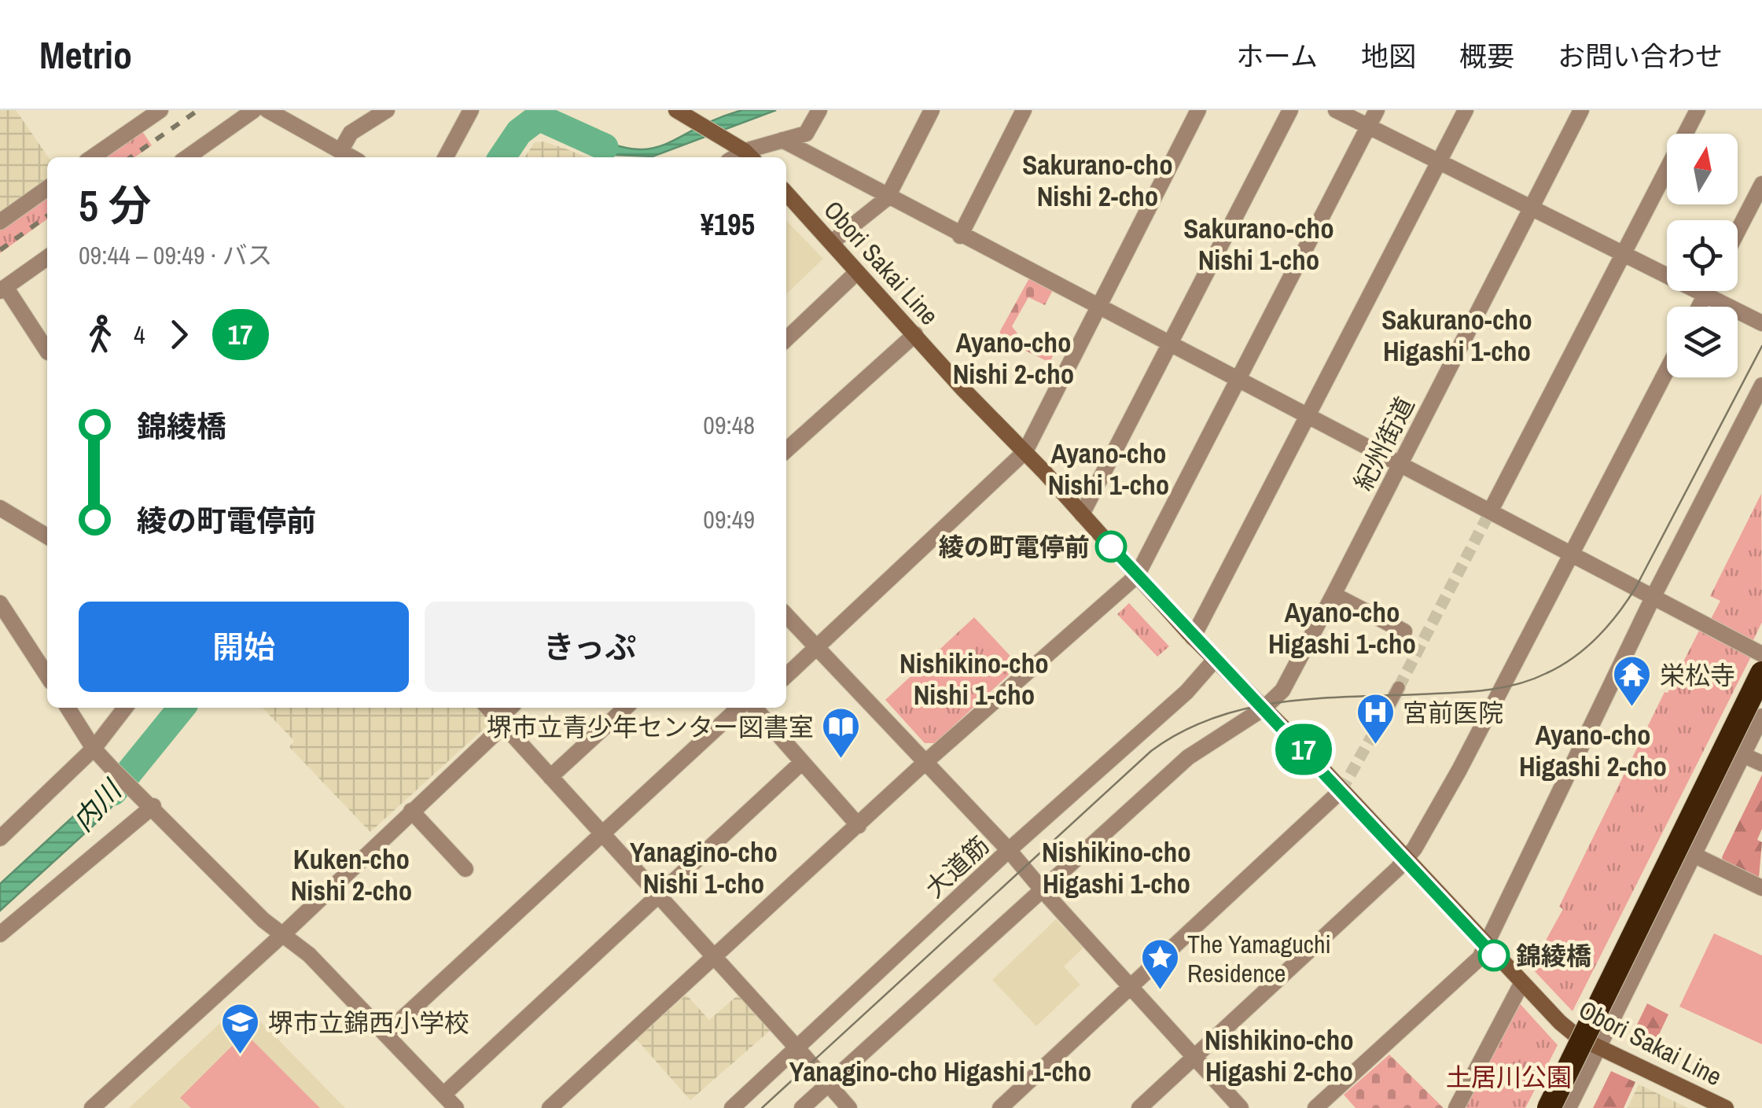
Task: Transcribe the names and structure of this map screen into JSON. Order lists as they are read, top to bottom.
{
  "streets": {
    "main road": ["Obori Sakai Line"],
    "street": ["紀州街道", "大道筋"]
  },
  "crossings": [
    ["Obori Sakai Line", "紀州街道"],
    ["Obori Sakai Line", "大道筋"]
  ],
  "districts": [
    "Sakurano-cho Nishi 2-cho",
    "Sakurano-cho Nishi 1-cho",
    "Sakurano-cho Higashi 1-cho",
    "Ayano-cho Nishi 2-cho",
    "Ayano-cho Nishi 1-cho",
    "Ayano-cho Higashi 1-cho",
    "Nishikino-cho Nishi 1-cho",
    "Ayano-cho Higashi 2-cho",
    "Yanagino-cho Nishi 1-cho",
    "Nishikino-cho Higashi 1-cho",
    "Kuken-cho Nishi 2-cho",
    "Nishikino-cho Higashi 2-cho",
    "Yanagino-cho Higashi 1-cho"
  ],
  "water": ["内川"],
  "parks": ["土居川公園"],
  "places": {
    "other": ["綾の町電停前", "錦綾橋"],
    "temple": ["栄松寺"],
    "hospital": ["宮前医院"],
    "library": ["堺市立青少年センター図書室"],
    "place": ["The Yamaguchi Residence"],
    "school or university": ["堺市立錦西小学校"]
  },
  "lines": ["bus line 17"],
  "north": "top",
  "page": {
    "header": "Metrio",
    "nav": [
      "ホーム",
      "地図",
      "概要",
      "お問い合わせ"
    ],
    "on_map": "17",
    "heading": ["5 分", "09:44 – 09:49 · バス", "¥195"],
    "legs": ["4", "17"],
    "list": [
      {
        "name": "錦綾橋",
        "value": "09:48"
      },
      {
        "name": "綾の町電停前",
        "value": "09:49"
      }
    ],
    "buttons": ["開始", "きっぷ"]
  }
}
